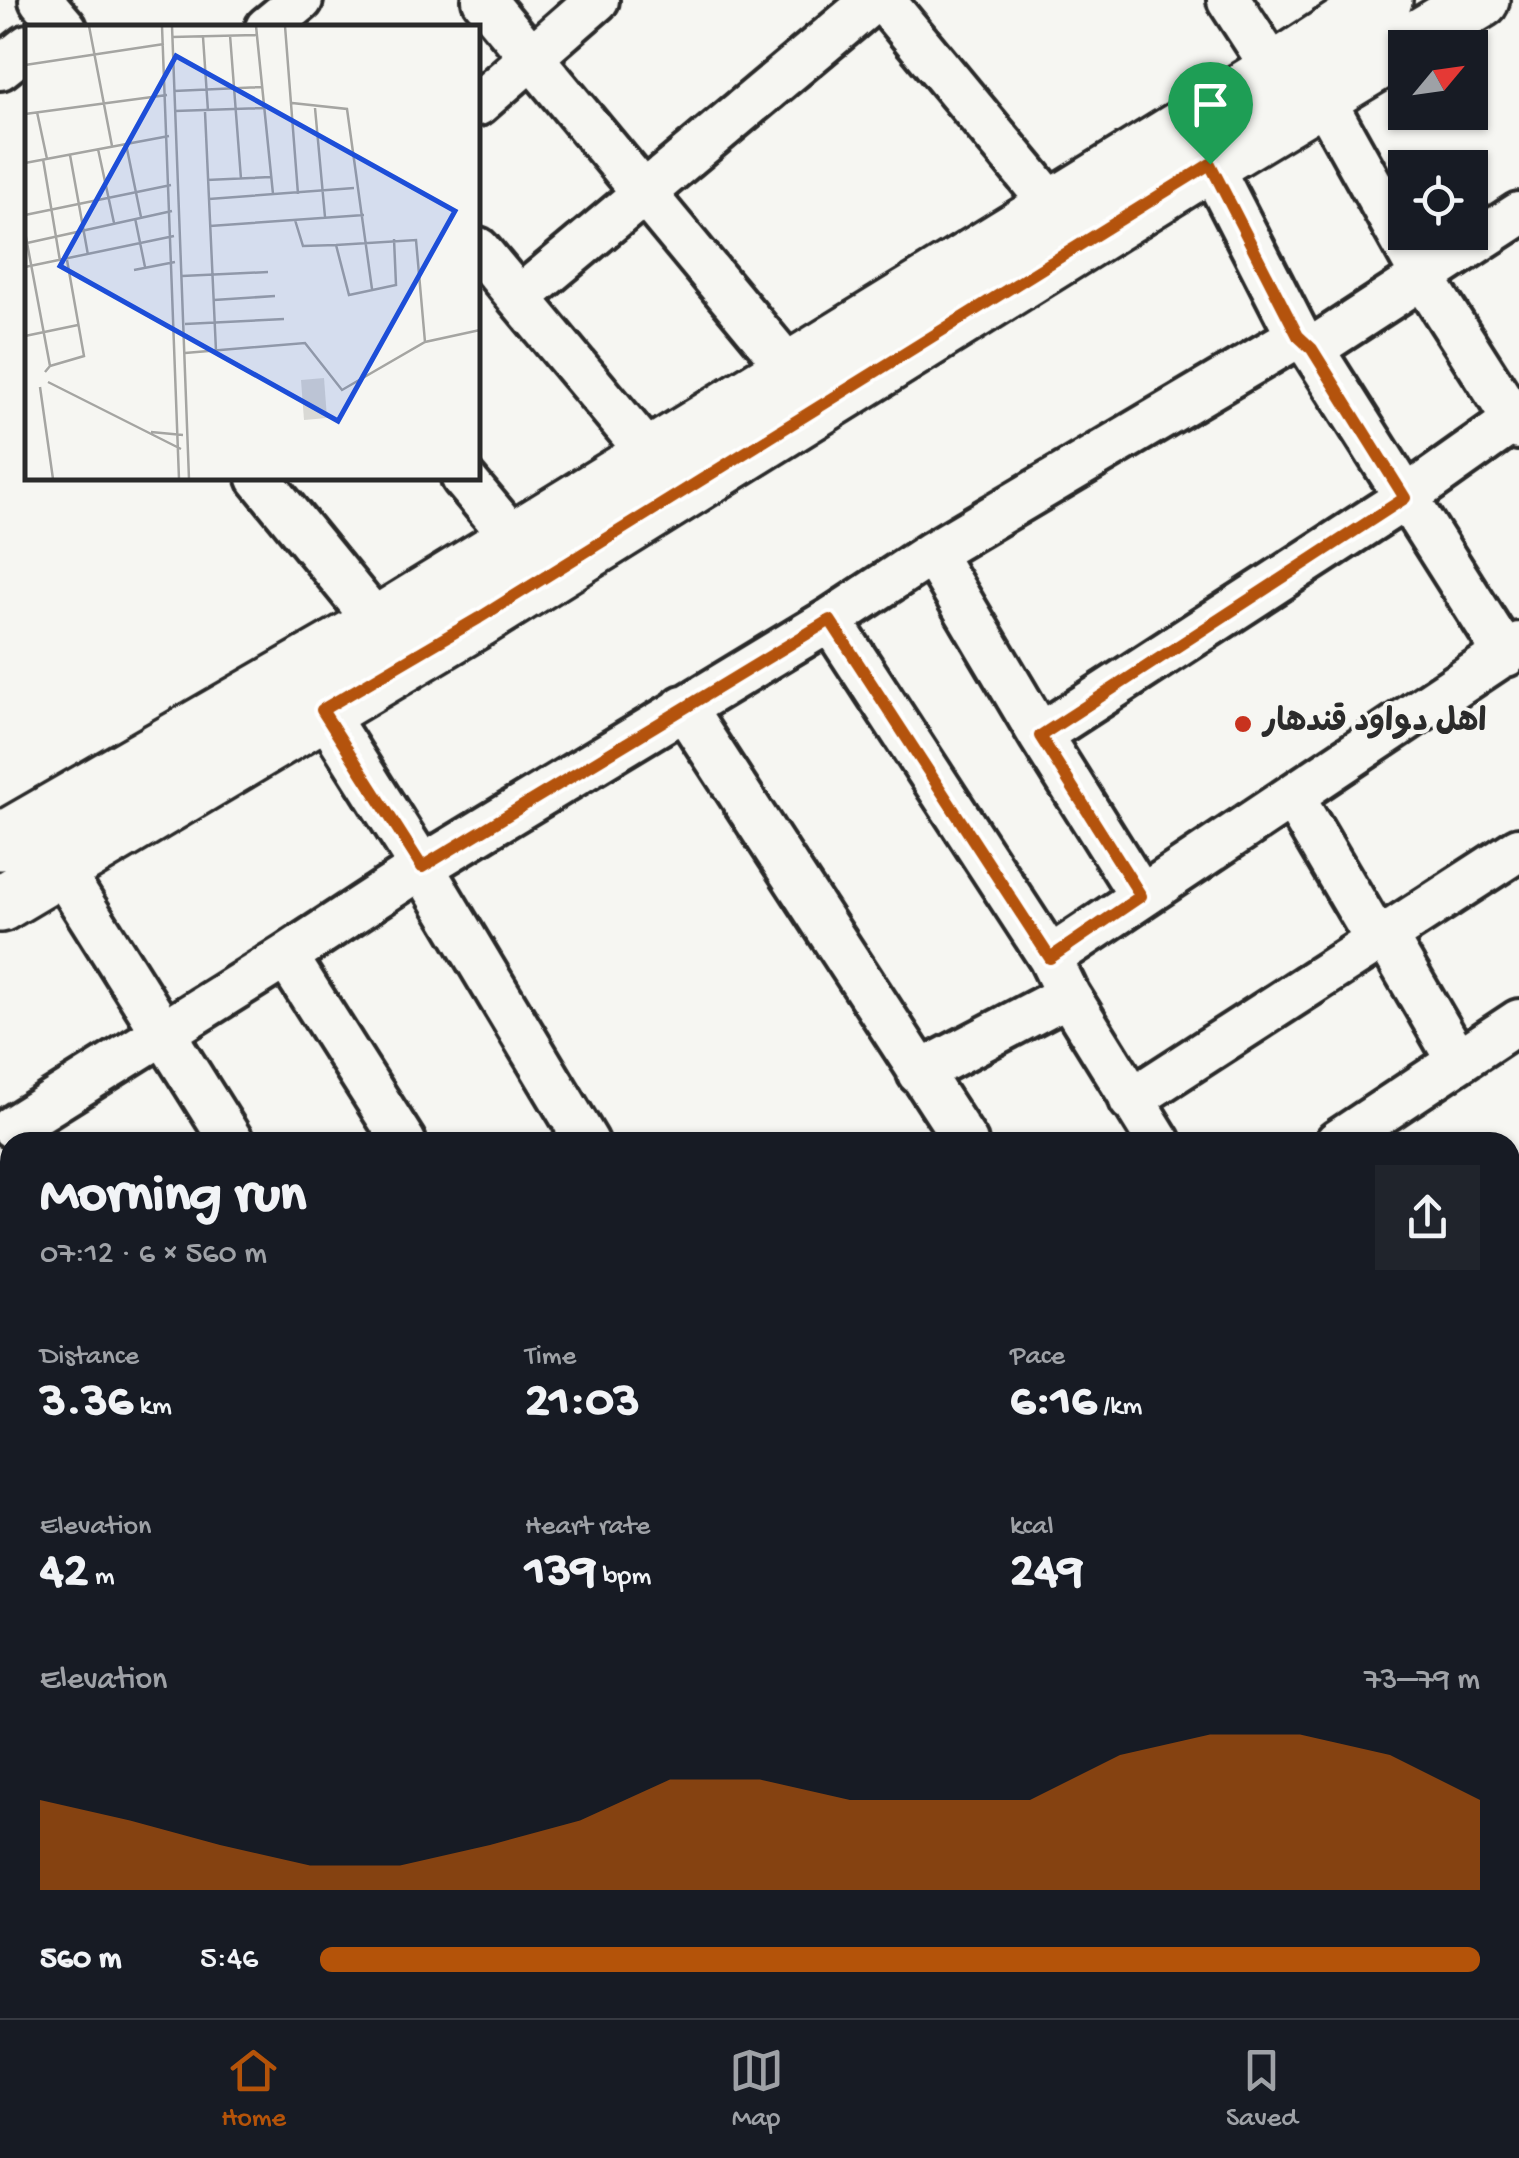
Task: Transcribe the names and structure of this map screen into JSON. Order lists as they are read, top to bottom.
{
  "places": ["اهل دواود قندهار"],
  "north": "top right",
  "page": {
    "heading": ["Morning run", "07:12 · 6 × 560 m"],
    "stats": [
      ["Distance", "3.36 km"],
      ["Time", "21:03"],
      ["Pace", "6:16 /km"],
      ["Elevation", "42 m"],
      ["Heart rate", "139 bpm"],
      ["kcal", "249"]
    ],
    "chart": ["Elevation", "73–79 m"],
    "list": [
      {
        "name": "560 m",
        "note": "5:46"
      }
    ],
    "tabs": ["Home", "Map", "Saved"]
  }
}
